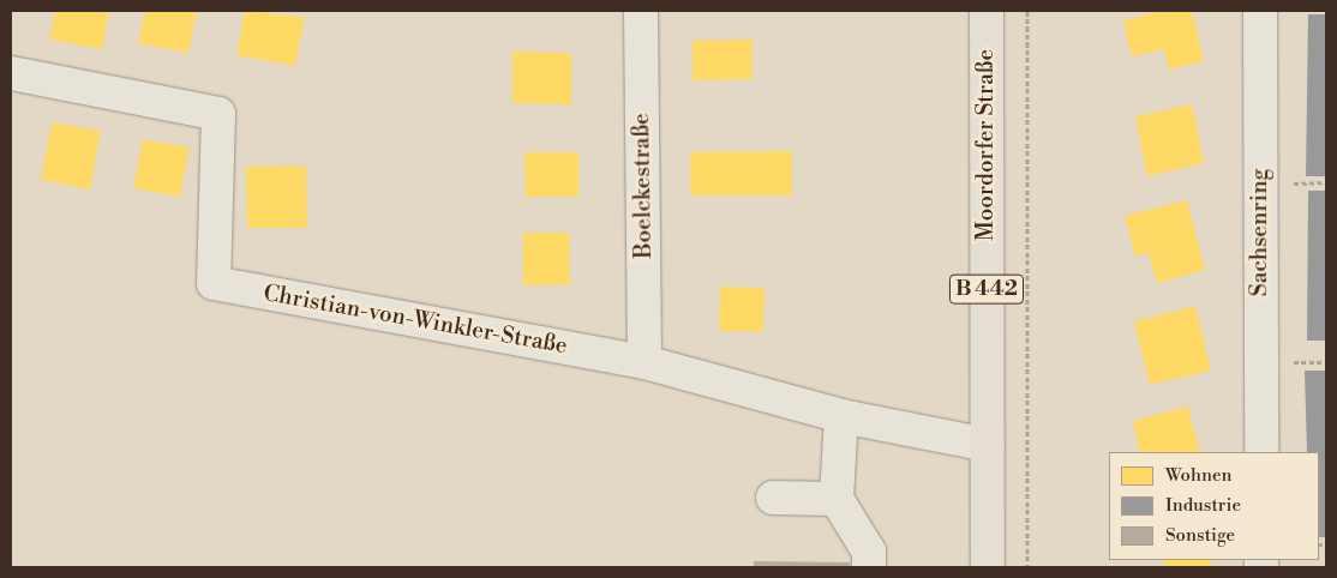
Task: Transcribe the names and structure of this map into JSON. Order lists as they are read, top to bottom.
{
  "streets": {
    "main road": ["Moordorfer Straße", "B 442"],
    "street": ["Boelckestraße", "Sachsenring", "Christian-von-Winkler-Straße"]
  },
  "crossings": [
    ["Moordorfer Straße", "Christian-von-Winkler-Straße"],
    ["Boelckestraße", "Christian-von-Winkler-Straße"]
  ],
  "legend": ["Wohnen", "Industrie", "Sonstige"]
}
